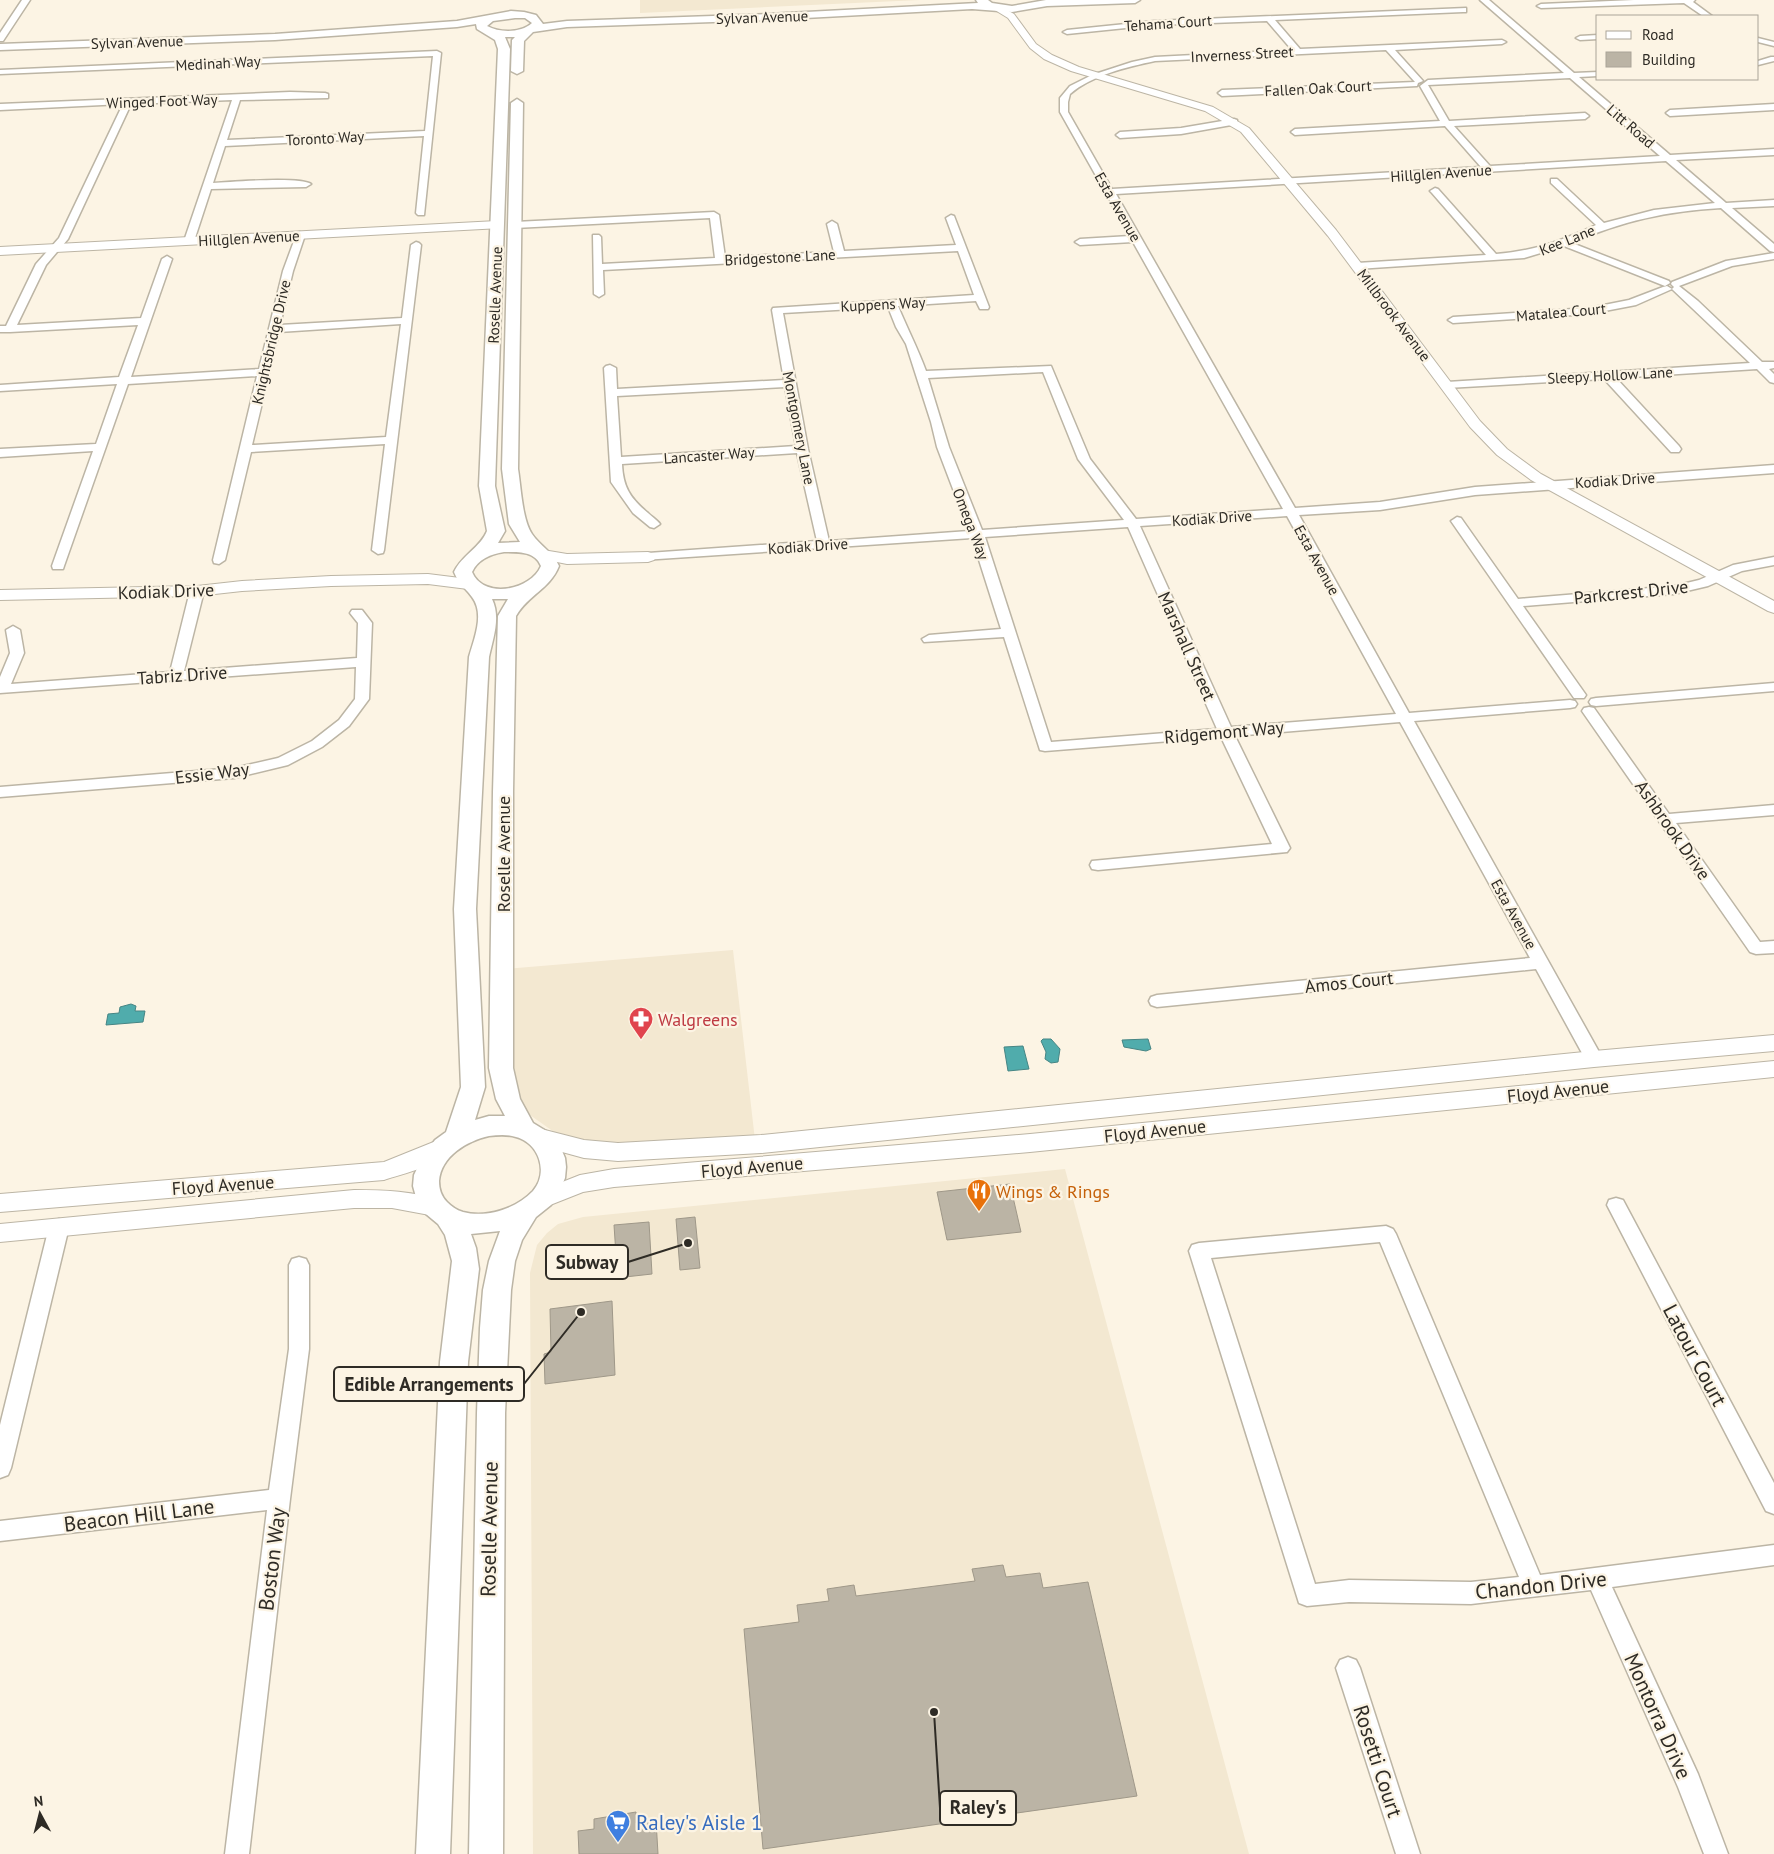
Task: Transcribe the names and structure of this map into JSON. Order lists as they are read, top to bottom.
{
  "streets": {
    "main road": ["Sylvan Avenue", "Roselle Avenue"],
    "street": [
      "Tehama Court",
      "Inverness Street",
      "Medinah Way",
      "Fallen Oak Court",
      "Winged Foot Way",
      "Litt Road",
      "Toronto Way",
      "Hillglen Avenue",
      "Esta Avenue",
      "Kee Lane",
      "Bridgestone Lane",
      "Kuppens Way",
      "Matalea Court",
      "Millbrook Avenue",
      "Knightsbridge Drive",
      "Sleepy Hollow Lane",
      "Montgomery Lane",
      "Lancaster Way",
      "Kodiak Drive",
      "Omega Way",
      "Parkcrest Drive",
      "Marshall Street",
      "Tabriz Drive",
      "Ridgemont Way",
      "Essie Way",
      "Ashbrook Drive",
      "Amos Court",
      "Floyd Avenue",
      "Latour Court",
      "Beacon Hill Lane",
      "Boston Way",
      "Chandon Drive",
      "Montorra Drive",
      "Rosetti Court"
    ]
  },
  "crossings": [
    ["Sylvan Avenue", "Roselle Avenue"],
    ["Sylvan Avenue", "Millbrook Avenue"],
    ["Inverness Street", "Esta Avenue"],
    ["Inverness Street", "Millbrook Avenue"],
    ["Medinah Way", "Toronto Way"],
    ["Fallen Oak Court", "Litt Road"],
    ["Litt Road", "Hillglen Avenue"],
    ["Litt Road", "Kee Lane"],
    ["Hillglen Avenue", "Esta Avenue"],
    ["Hillglen Avenue", "Roselle Avenue"],
    ["Hillglen Avenue", "Millbrook Avenue"],
    ["Hillglen Avenue", "Knightsbridge Drive"],
    ["Esta Avenue", "Millbrook Avenue"],
    ["Esta Avenue", "Kodiak Drive"],
    ["Esta Avenue", "Ridgemont Way"],
    ["Esta Avenue", "Amos Court"],
    ["Esta Avenue", "Floyd Avenue"],
    ["Kee Lane", "Millbrook Avenue"],
    ["Bridgestone Lane", "Kuppens Way"],
    ["Roselle Avenue", "Kodiak Drive"],
    ["Roselle Avenue", "Floyd Avenue"],
    ["Kuppens Way", "Montgomery Lane"],
    ["Kuppens Way", "Omega Way"],
    ["Millbrook Avenue", "Sleepy Hollow Lane"],
    ["Millbrook Avenue", "Kodiak Drive"],
    ["Millbrook Avenue", "Parkcrest Drive"],
    ["Montgomery Lane", "Lancaster Way"],
    ["Montgomery Lane", "Kodiak Drive"],
    ["Kodiak Drive", "Omega Way"],
    ["Kodiak Drive", "Marshall Street"],
    ["Omega Way", "Marshall Street"],
    ["Omega Way", "Ridgemont Way"],
    ["Marshall Street", "Ridgemont Way"],
    ["Tabriz Drive", "Essie Way"],
    ["Beacon Hill Lane", "Boston Way"],
    ["Chandon Drive", "Montorra Drive"]
  ],
  "places": {
    "pharmacy": ["Walgreens"],
    "restaurant": ["Wings & Rings"],
    "other": ["Subway", "Edible Arrangements", "Raley's"],
    "supermarket": ["Raley's Aisle 1"]
  },
  "legend": ["Road", "Building"],
  "north": "top"
}
